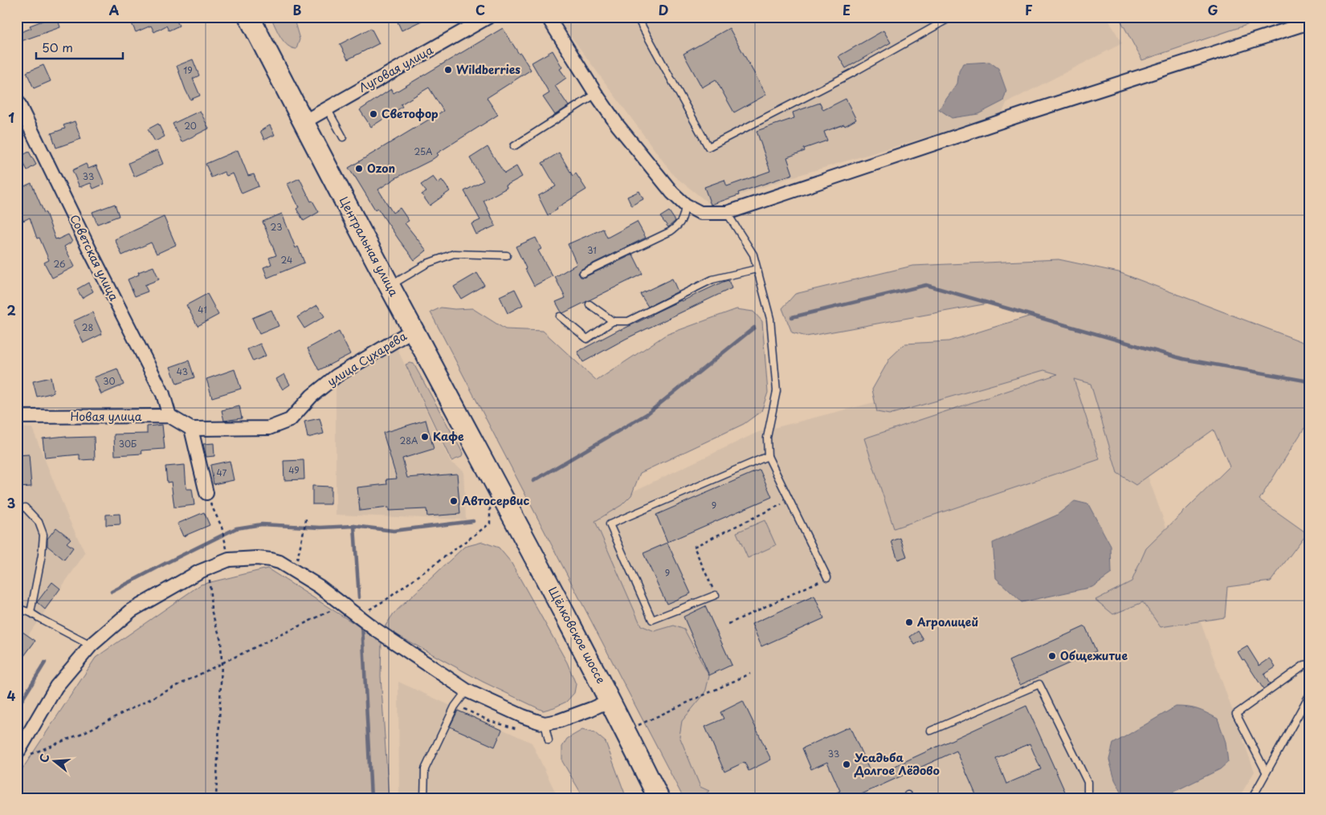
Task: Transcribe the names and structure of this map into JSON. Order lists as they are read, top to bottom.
{
  "streets": {
    "main road": ["Центральная улица", "Щёлковское шоссе"],
    "street": [
      "Луговая улица",
      "Советская улица",
      "улица Сухарева",
      "Новая улица"
    ]
  },
  "crossings": [
    ["Луговая улица", "Центральная улица"],
    ["Центральная улица", "улица Сухарева"],
    ["Центральная улица", "Щёлковское шоссе"],
    ["Советская улица", "Новая улица"]
  ],
  "places": [
    "Wildberries",
    "Светофор",
    "Ozon",
    "Кафе",
    "Автосервис",
    "Агролицей",
    "Общежитие",
    "Усадьба Долгое Лёдово"
  ],
  "house_numbers": [
    "19",
    "20",
    "25А",
    "33",
    "23",
    "31",
    "24",
    "26",
    "41",
    "28",
    "43",
    "30",
    "28А",
    "30Б",
    "49",
    "47",
    "9",
    "9",
    "33"
  ],
  "scale_bar": "50 m",
  "north": "left",
  "grid": {
    "columns": [
      "A",
      "B",
      "C",
      "D",
      "E",
      "F",
      "G"
    ],
    "rows": [
      "1",
      "2",
      "3",
      "4"
    ]
  }
}
